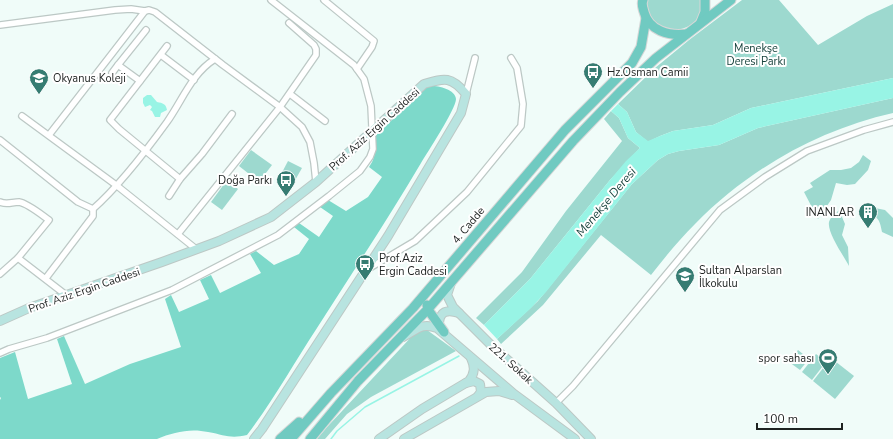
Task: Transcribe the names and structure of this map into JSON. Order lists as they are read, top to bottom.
{
  "streets": {
    "main road": ["4. Cadde"],
    "street": ["Prof. Aziz Ergin Caddesi", "221. Sokak"]
  },
  "water": ["Menekşe Deresi"],
  "parks": ["Menekşe Deresi Parkı"],
  "places": {
    "bus stop": ["Hz.Osman Camii", "Doğa Parkı", "Prof.Aziz Ergin Caddesi"],
    "school or university": ["Okyanus Koleji", "Sultan Alparslan İlkokulu"],
    "building": ["INANLAR"],
    "sports": ["spor sahası"]
  },
  "scale_bar": "100 m"
}
